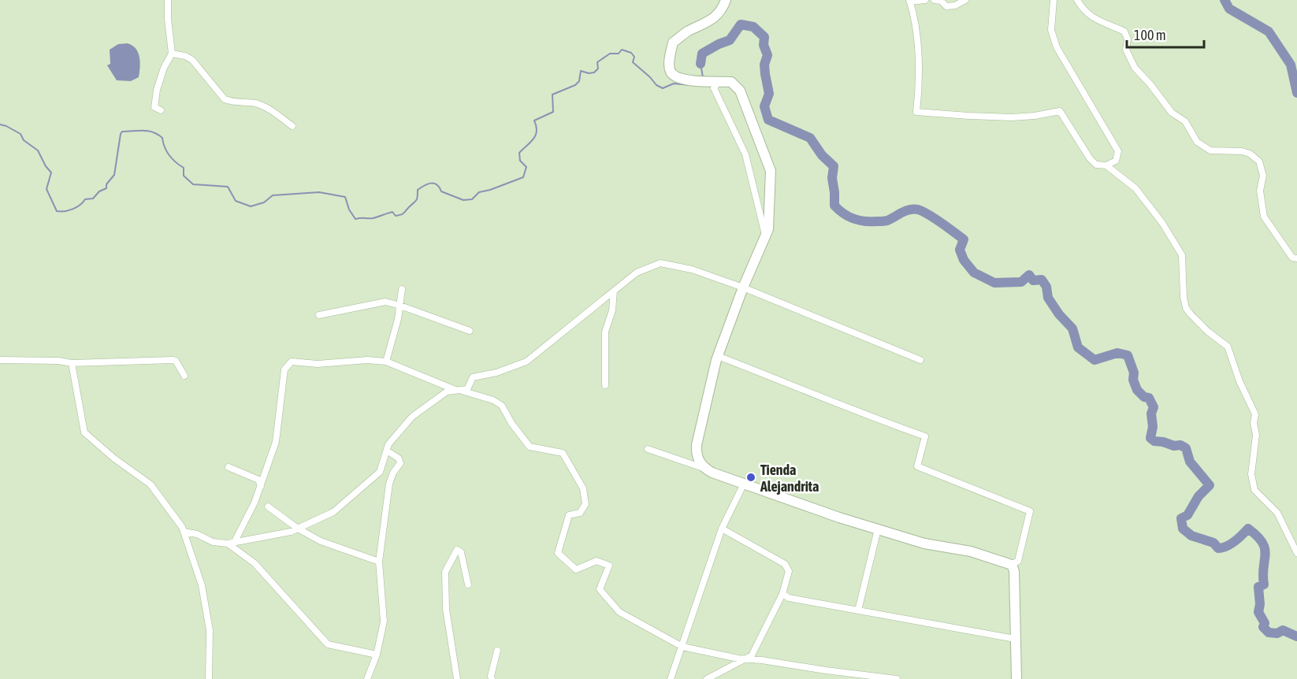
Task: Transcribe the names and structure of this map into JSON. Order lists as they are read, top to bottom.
{
  "places": ["Tienda Alejandrita"],
  "scale_bar": "100 m"
}
